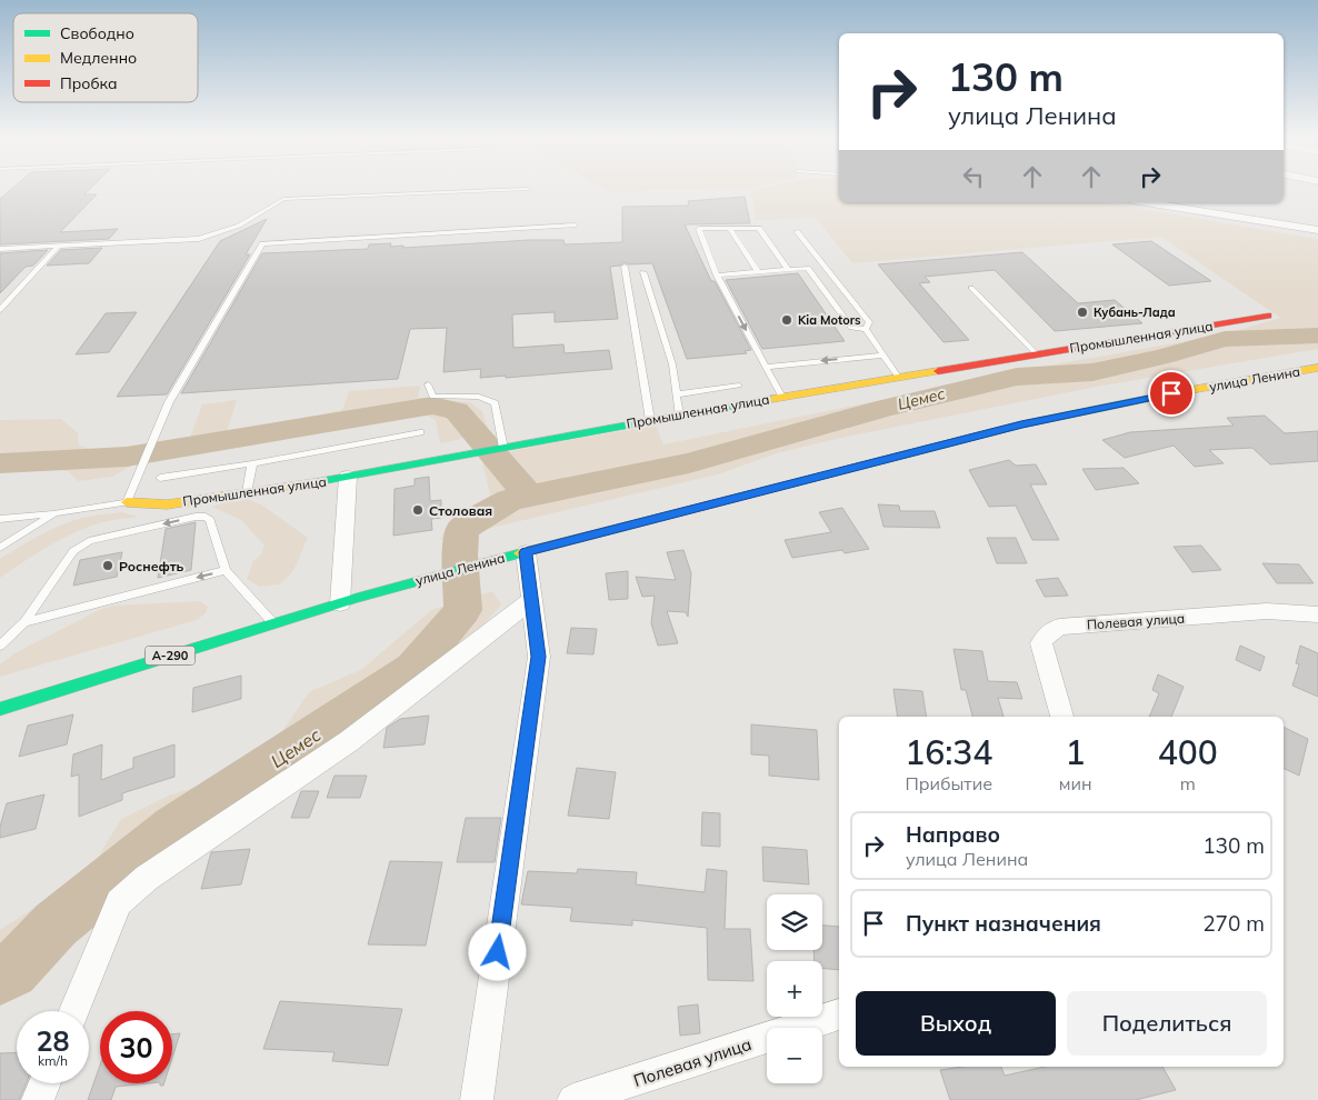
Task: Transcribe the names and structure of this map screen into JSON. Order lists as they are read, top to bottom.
{
  "streets": {
    "main road": ["Промышленная улица", "улица Ленина", "А-290"],
    "street": ["Полевая улица"]
  },
  "water": ["Цемес"],
  "places": [
    "Кубань-Лада",
    "Kia Motors",
    "Столовая",
    "Роснефть"
  ],
  "legend": ["Свободно", "Медленно", "Пробка"],
  "page": {
    "turn": ["130 m", "улица Ленина"],
    "eta": [
      "16:34",
      "Прибытие",
      "1",
      "мин",
      "400",
      "m"
    ],
    "list": [
      {
        "name": "Направо",
        "note": "улица Ленина",
        "value": "130 m"
      },
      {
        "name": "Пункт назначения",
        "value": "270 m"
      }
    ],
    "map_buttons": ["+", "−"],
    "buttons": ["Выход", "Поделиться"],
    "speed": "28 km/h",
    "limit": "30"
  }
}
